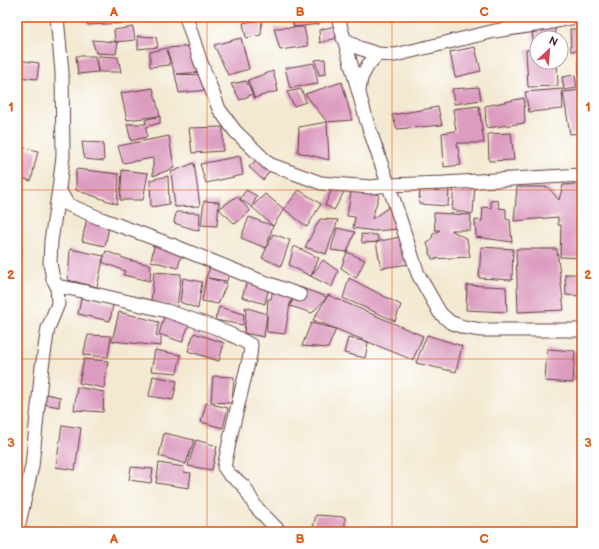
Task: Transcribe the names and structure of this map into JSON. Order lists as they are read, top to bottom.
{
  "north": "top right",
  "grid": {
    "columns": ["A", "B", "C"],
    "rows": ["1", "2", "3"]
  }
}
